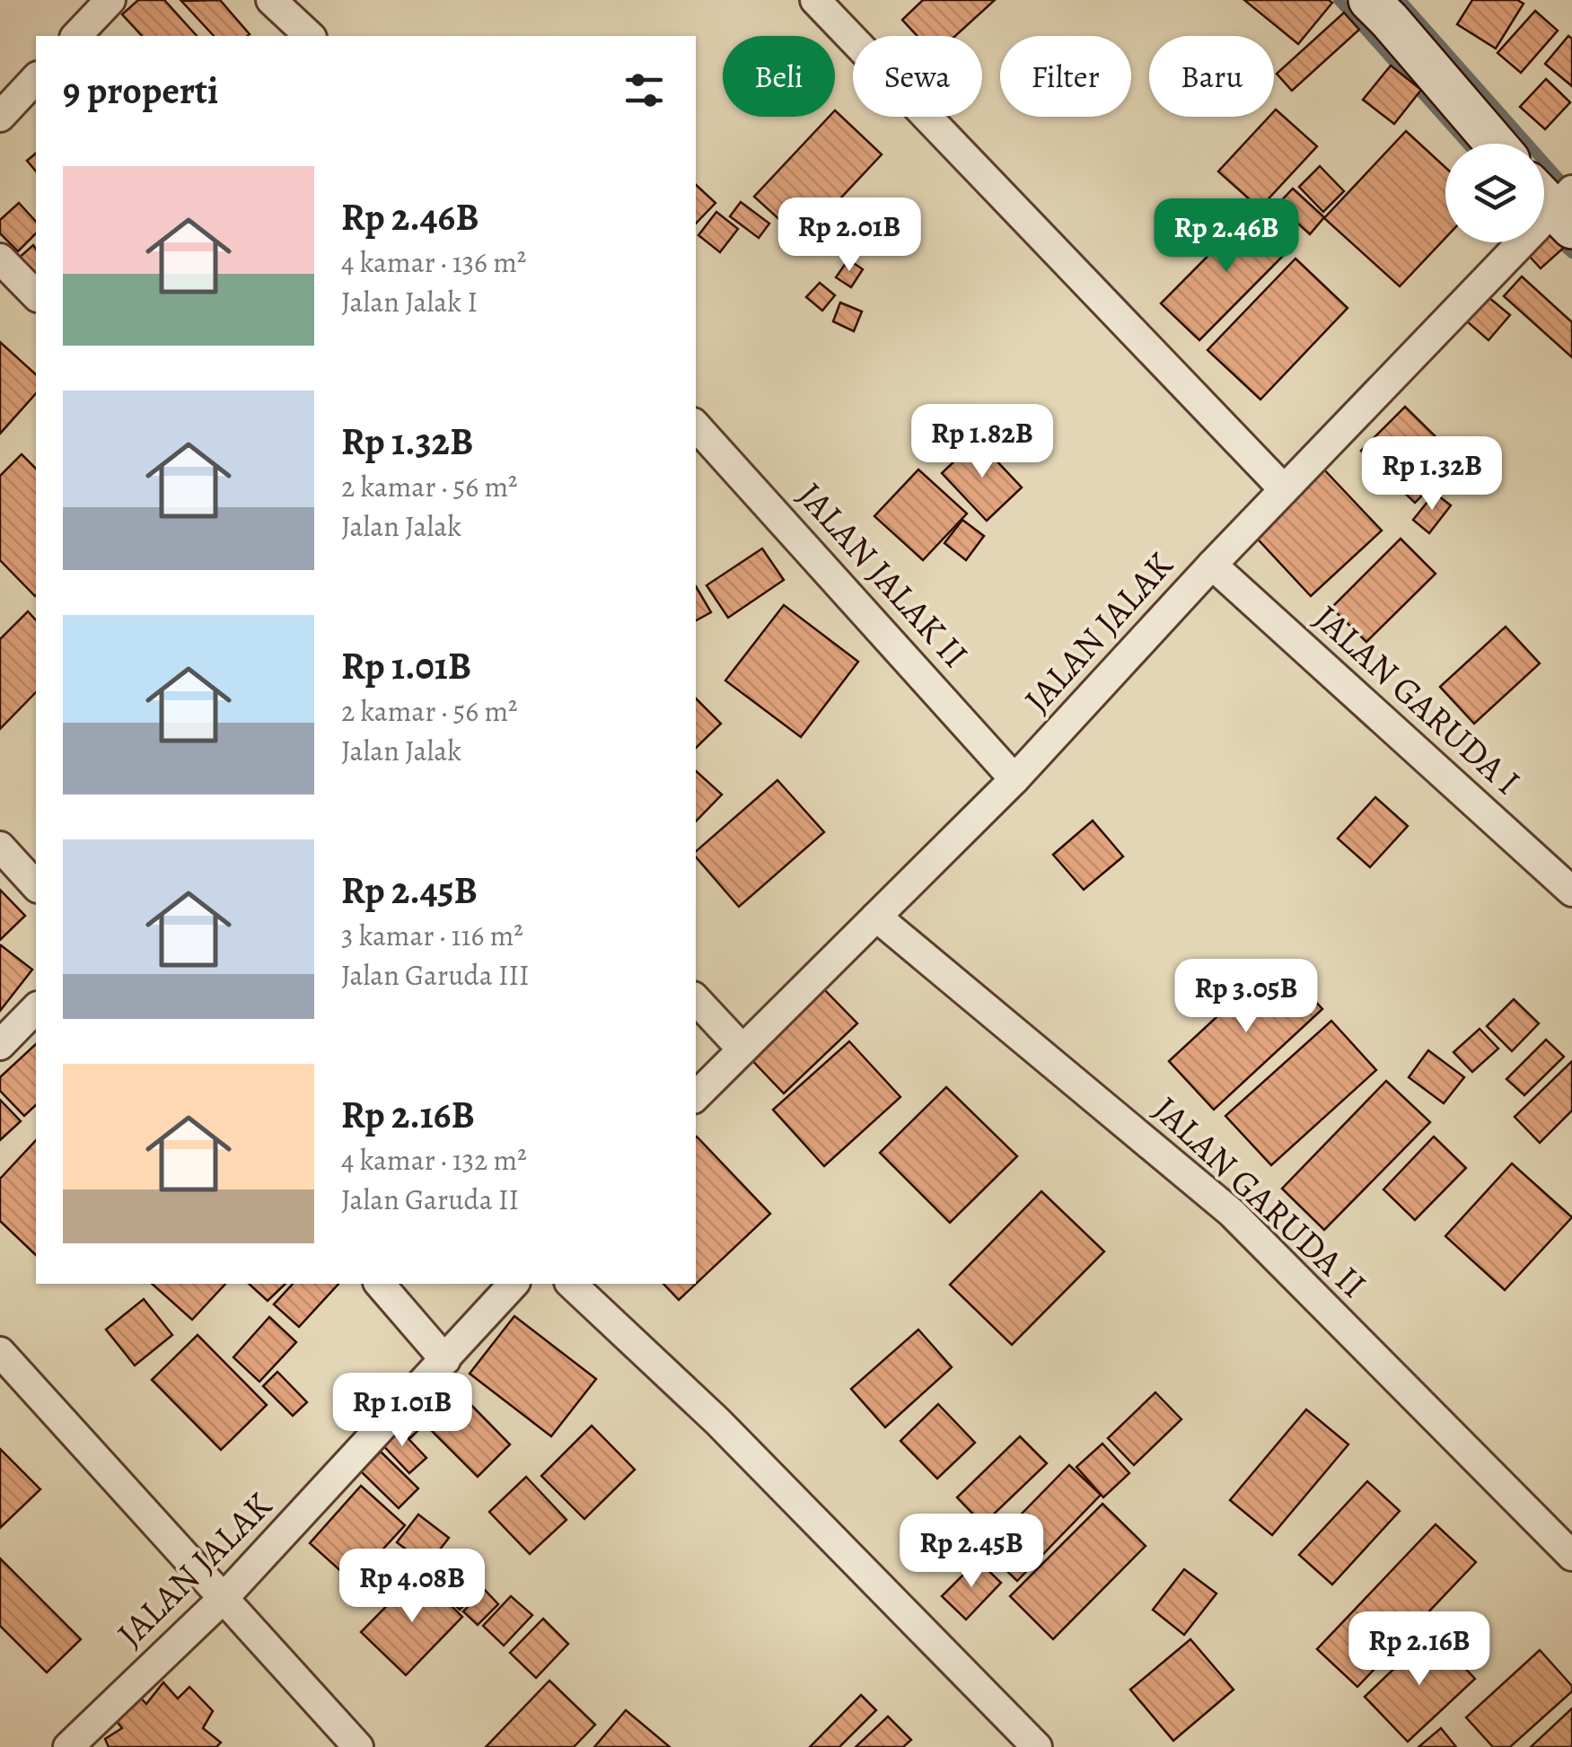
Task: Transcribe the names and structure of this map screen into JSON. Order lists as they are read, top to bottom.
{
  "streets": {
    "street": [
      "JALAN JALAK II",
      "JALAN JALAK",
      "JALAN GARUDA I",
      "JALAN GARUDA II"
    ]
  },
  "crossings": [
    ["JALAN JALAK II", "JALAN JALAK"],
    ["JALAN JALAK", "JALAN GARUDA I"],
    ["JALAN JALAK", "JALAN GARUDA II"]
  ],
  "page": {
    "chip": [
      "Beli",
      "Sewa",
      "Filter",
      "Baru"
    ],
    "heading": "9 properti",
    "list": [
      {
        "name": "Rp 2.46B",
        "note": "4 kamar · 136 m² · Jalan Jalak I"
      },
      {
        "name": "Rp 1.32B",
        "note": "2 kamar · 56 m² · Jalan Jalak"
      },
      {
        "name": "Rp 1.01B",
        "note": "2 kamar · 56 m² · Jalan Jalak"
      },
      {
        "name": "Rp 2.45B",
        "note": "3 kamar · 116 m² · Jalan Garuda III"
      },
      {
        "name": "Rp 2.16B",
        "note": "4 kamar · 132 m² · Jalan Garuda II"
      }
    ],
    "price": [
      "Rp 2.01B",
      "Rp 2.46B",
      "Rp 1.82B",
      "Rp 1.32B",
      "Rp 3.05B",
      "Rp 1.01B",
      "Rp 2.45B",
      "Rp 4.08B",
      "Rp 2.16B"
    ]
  }
}
